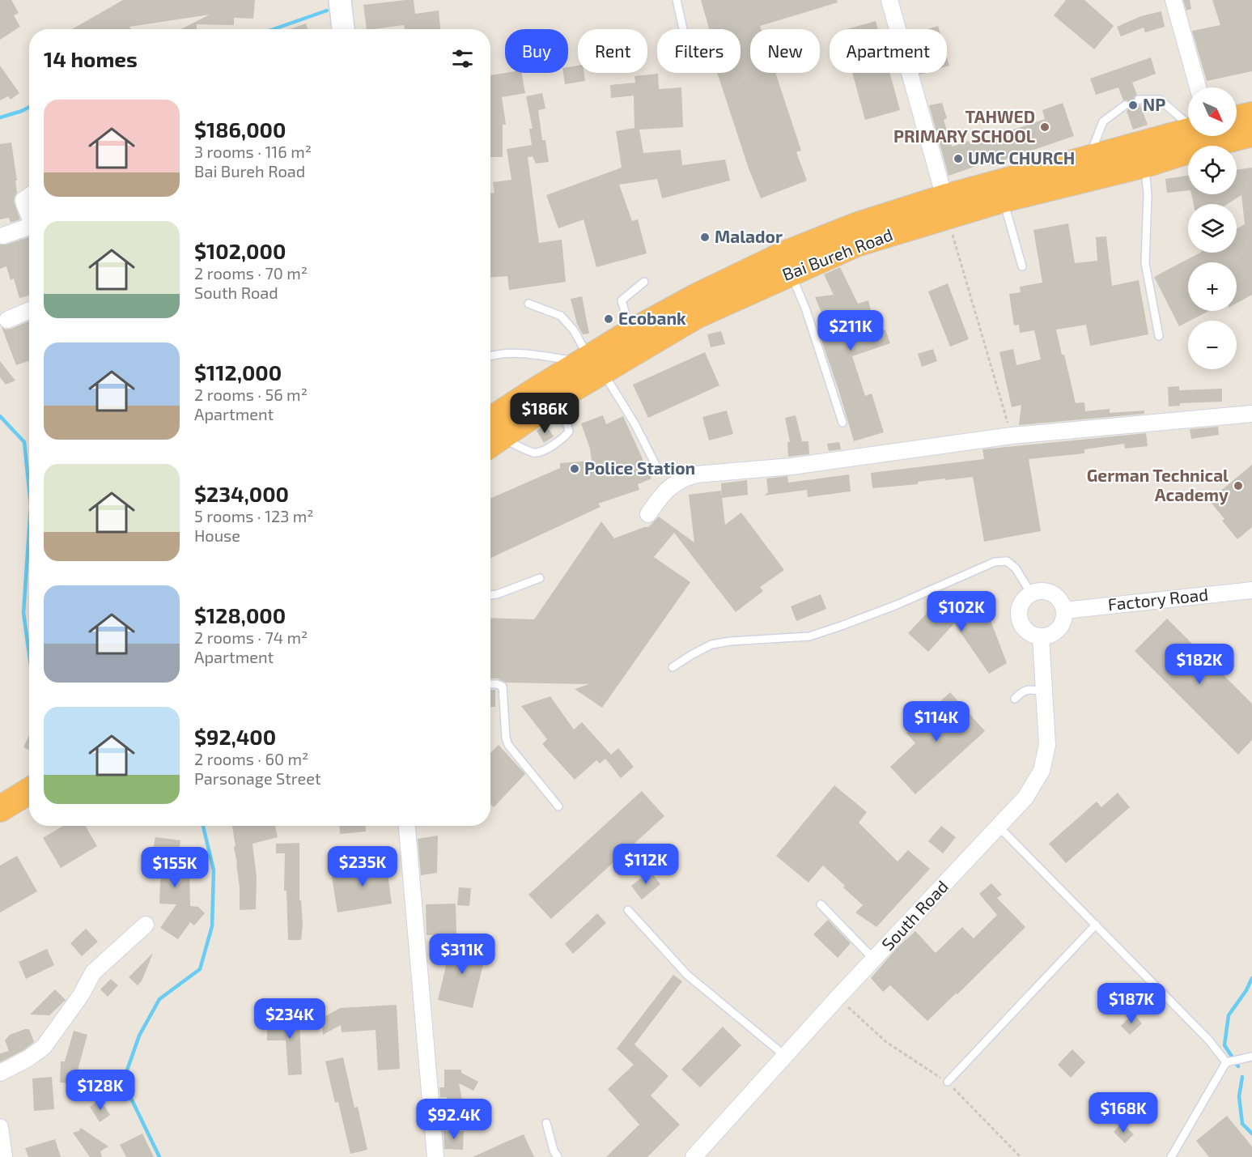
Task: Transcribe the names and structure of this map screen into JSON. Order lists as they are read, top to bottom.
{
  "streets": {
    "highway": ["Bai Bureh Road"],
    "street": ["Factory Road", "South Road"]
  },
  "crossings": [
    ["Factory Road", "South Road"]
  ],
  "places": [
    "NP",
    "TAHWED PRIMARY SCHOOL",
    "UMC CHURCH",
    "Malador",
    "Ecobank",
    "Police Station",
    "German Technical Academy"
  ],
  "north": "bottom right",
  "page": {
    "chip": [
      "Buy",
      "Rent",
      "Filters",
      "New",
      "Apartment"
    ],
    "heading": "14 homes",
    "map_buttons": ["+", "−"],
    "list": [
      {
        "name": "$186,000",
        "note": "3 rooms · 116 m² · Bai Bureh Road"
      },
      {
        "name": "$102,000",
        "note": "2 rooms · 70 m² · South Road"
      },
      {
        "name": "$112,000",
        "note": "2 rooms · 56 m² · Apartment"
      },
      {
        "name": "$234,000",
        "note": "5 rooms · 123 m² · House"
      },
      {
        "name": "$128,000",
        "note": "2 rooms · 74 m² · Apartment"
      },
      {
        "name": "$92,400",
        "note": "2 rooms · 60 m² · Parsonage Street"
      }
    ],
    "price": [
      "$211K",
      "$186K",
      "$102K",
      "$182K",
      "$114K",
      "$112K",
      "$235K",
      "$155K",
      "$311K",
      "$187K",
      "$234K",
      "$128K",
      "$168K",
      "$92.4K"
    ]
  }
}
